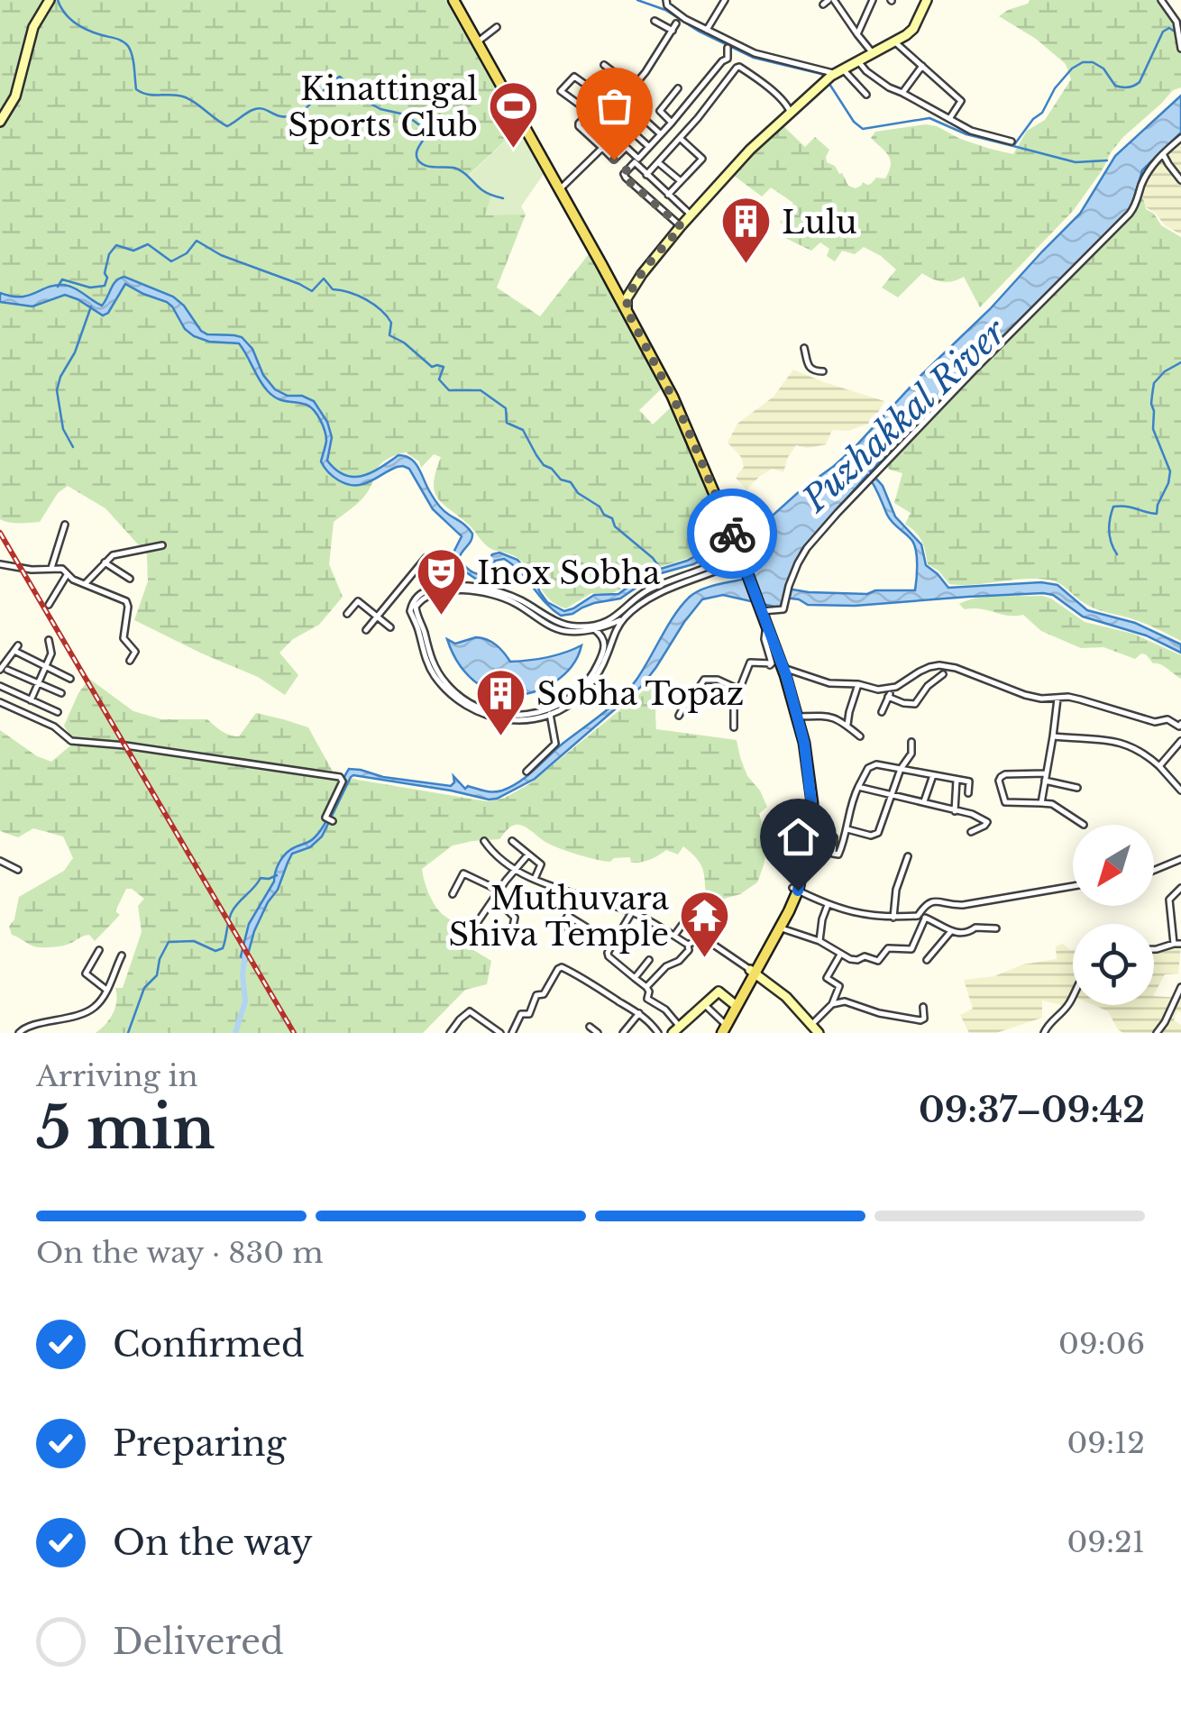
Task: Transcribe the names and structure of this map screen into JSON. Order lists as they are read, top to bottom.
{
  "water": ["Puzhakkal River"],
  "places": {
    "sports": ["Kinattingal Sports Club"],
    "building": ["Lulu", "Sobha Topaz"],
    "theatre": ["Inox Sobha"],
    "temple": ["Muthuvara Shiva Temple"]
  },
  "north": "bottom left",
  "page": {
    "heading": ["5 min", "Arriving in", "09:37–09:42"],
    "bar": "On the way · 830 m",
    "list": [
      ["Confirmed", "09:06"],
      ["Preparing", "09:12"],
      ["On the way", "09:21"],
      "Delivered"
    ]
  }
}
